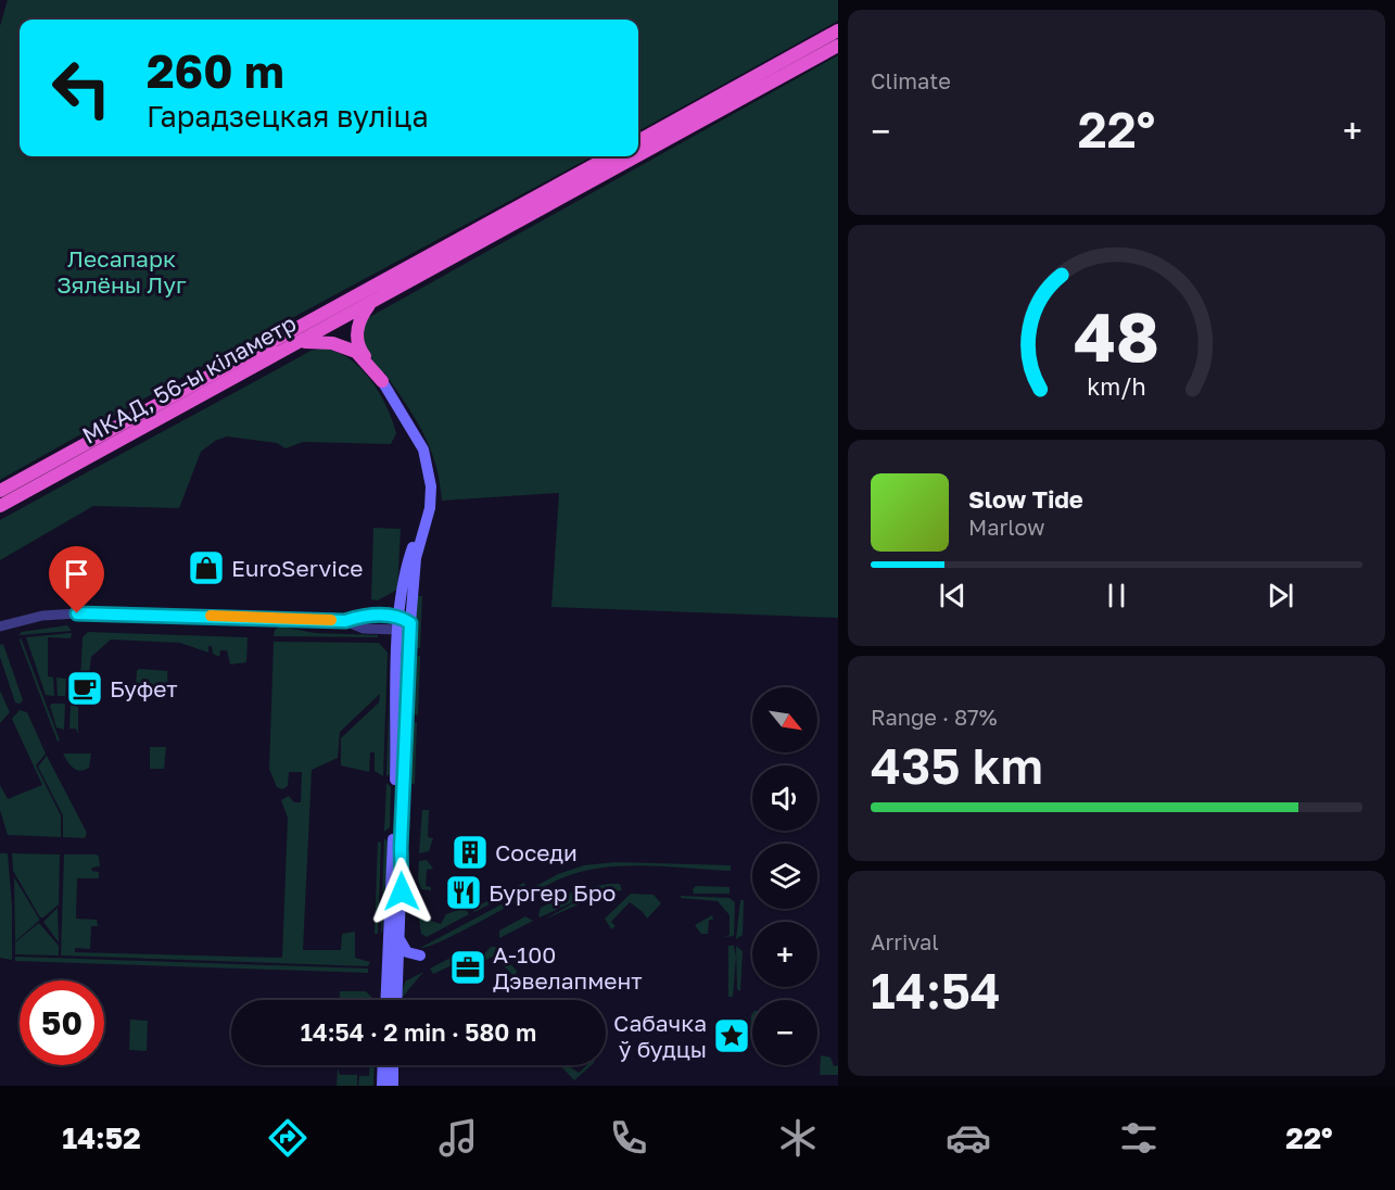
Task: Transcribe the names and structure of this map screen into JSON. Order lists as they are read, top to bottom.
{
  "streets": {
    "highway": ["МКАД, 56-ы кіламетр"]
  },
  "parks": ["Лесапарк Зялёны Луг"],
  "places": {
    "shop": ["EuroService"],
    "cafe": ["Буфет"],
    "building": ["Соседи"],
    "restaurant": ["Бургер Бро"],
    "office": ["A-100 Дэвелапмент"],
    "place": ["Сабачка ў будцы"]
  },
  "north": "bottom right",
  "page": {
    "tile": [
      "Climate",
      ["Range · 87%", "435 km"],
      ["Arrival", "14:54"]
    ],
    "turn": ["260 m", "Гарадзецкая вуліца"],
    "heat": ["−", "22°", "+"],
    "song": ["Slow Tide", "Marlow"],
    "map_buttons": ["+", "−"],
    "limit": "50",
    "trip": "14:54 · 2 min · 580 m",
    "tabs": ["14:52", "22°"],
    "gauge": ["48", "km/h"]
  }
}
